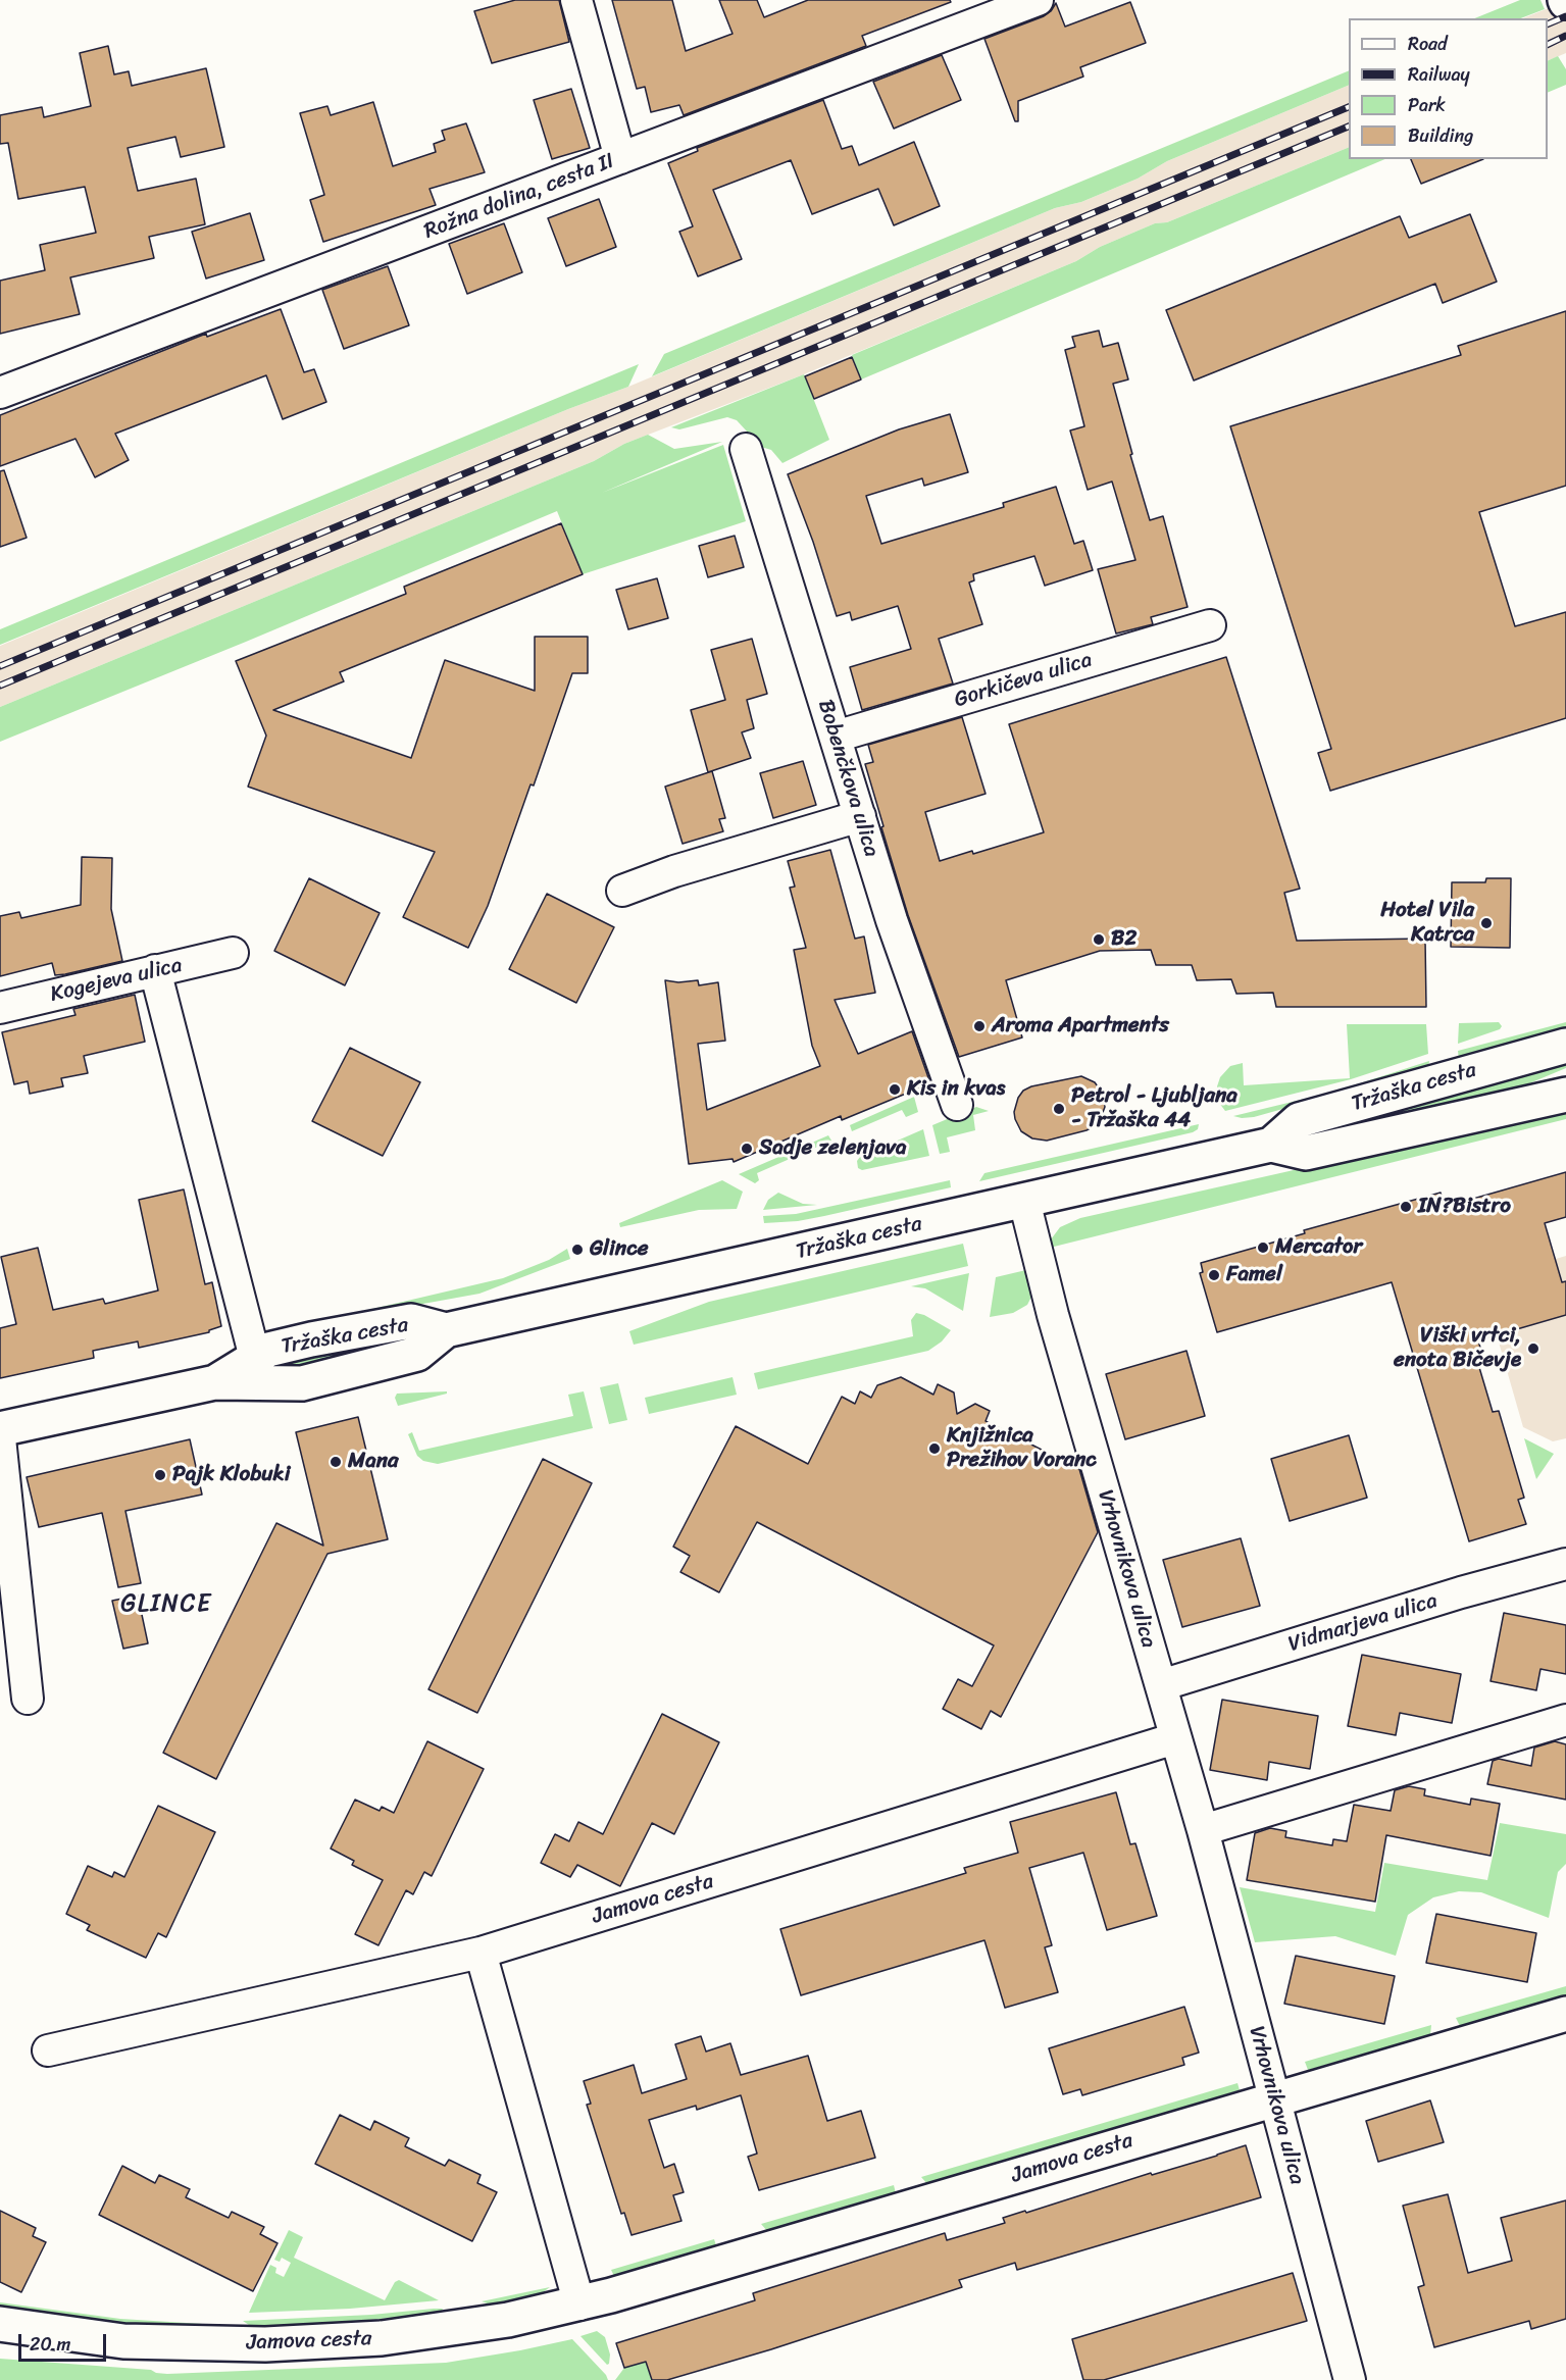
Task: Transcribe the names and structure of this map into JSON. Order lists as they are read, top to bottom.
{
  "streets": {
    "main road": ["Tržaška cesta", "Jamova cesta"],
    "street": [
      "Rožna dolina, cesta II",
      "Gorkičeva ulica",
      "Bobenčkova ulica",
      "Kogejeva ulica",
      "Vrhovnikova ulica",
      "Vidmarjeva ulica"
    ]
  },
  "crossings": [
    ["Gorkičeva ulica", "Bobenčkova ulica"],
    ["Tržaška cesta", "Vrhovnikova ulica"],
    ["Vrhovnikova ulica", "Vidmarjeva ulica"],
    ["Vrhovnikova ulica", "Jamova cesta"]
  ],
  "districts": ["GLINCE"],
  "places": [
    "Hotel Vila Katrca",
    "B2",
    "Aroma Apartments",
    "Kis in kvas",
    "Petrol - Ljubljana - Tržaška 44",
    "Sadje zelenjava",
    "IN?Bistro",
    "Mercator",
    "Glince",
    "Famel",
    "Viški vrtci, enota Bičevje",
    "Knjižnica Prežihov Voranc",
    "Mana",
    "Pajk Klobuki"
  ],
  "legend": [
    "Road",
    "Railway",
    "Park",
    "Building"
  ],
  "scale_bar": "20 m"
}
